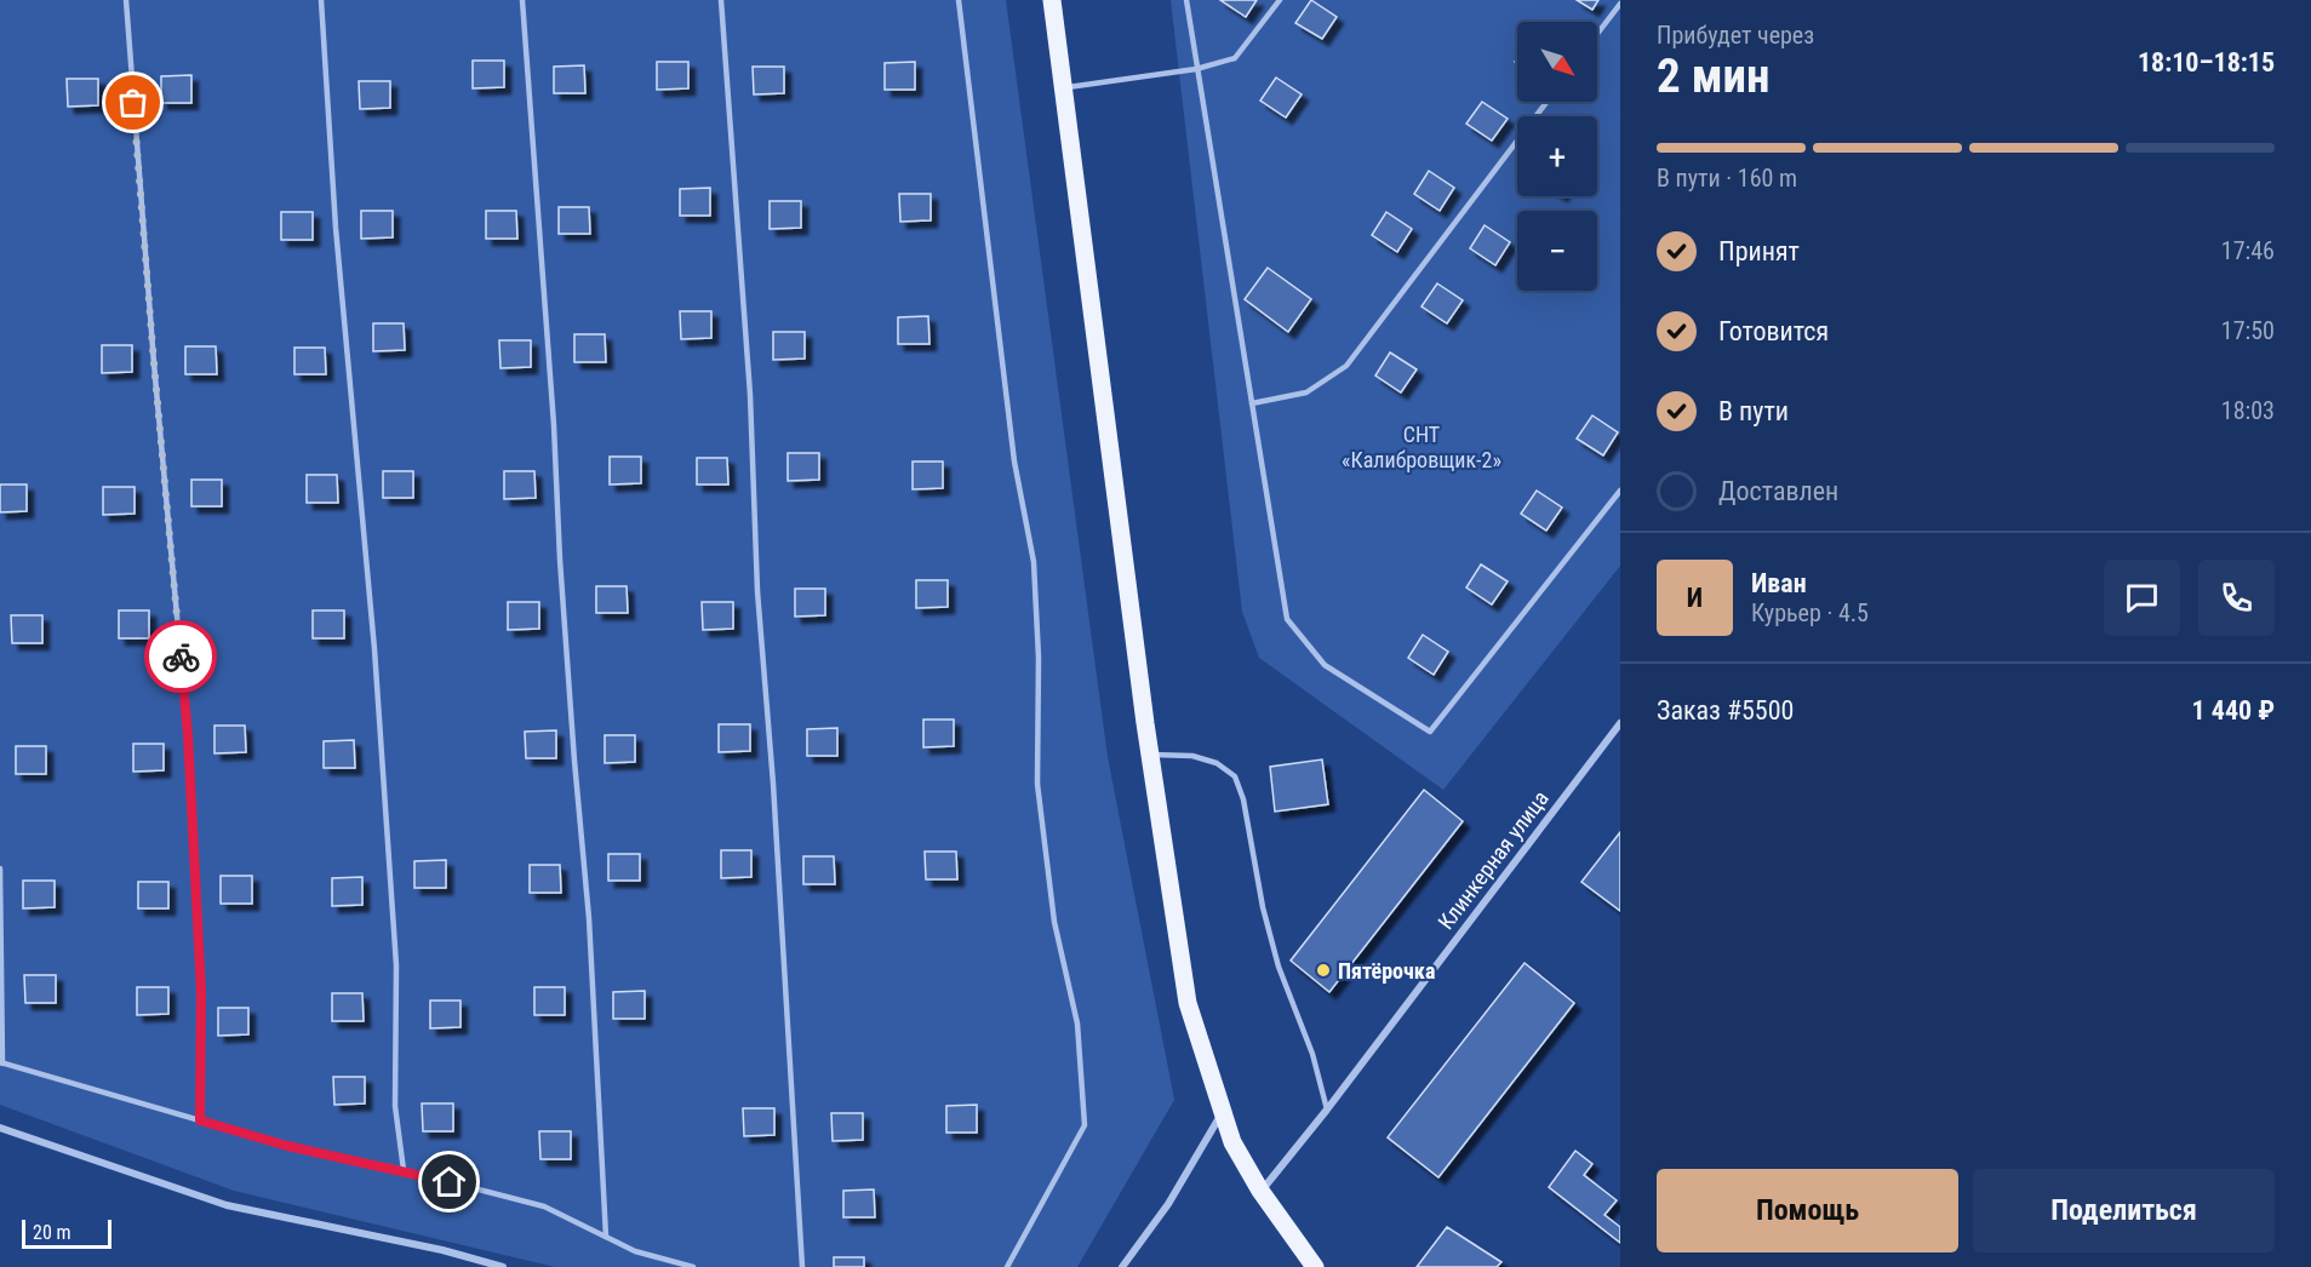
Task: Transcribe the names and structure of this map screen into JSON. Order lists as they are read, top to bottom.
{
  "streets": {
    "street": ["Клинкерная улица"]
  },
  "parks": ["СНТ «Калибровщик-2»"],
  "places": ["Пятёрочка"],
  "scale_bar": "20 m",
  "north": "bottom right",
  "page": {
    "heading": ["2 мин", "Прибудет через", "18:10–18:15"],
    "panel": [
      "Иван",
      "Курьер · 4.5",
      "Заказ #5500",
      "1 440 ₽"
    ],
    "map_buttons": ["+", "−"],
    "bar": "В пути · 160 m",
    "list": [
      ["Принят", "17:46"],
      ["Готовится", "17:50"],
      ["В пути", "18:03"],
      "Доставлен"
    ],
    "round": "И",
    "buttons": ["Помощь", "Поделиться"],
    "scale": "20 m"
  }
}
